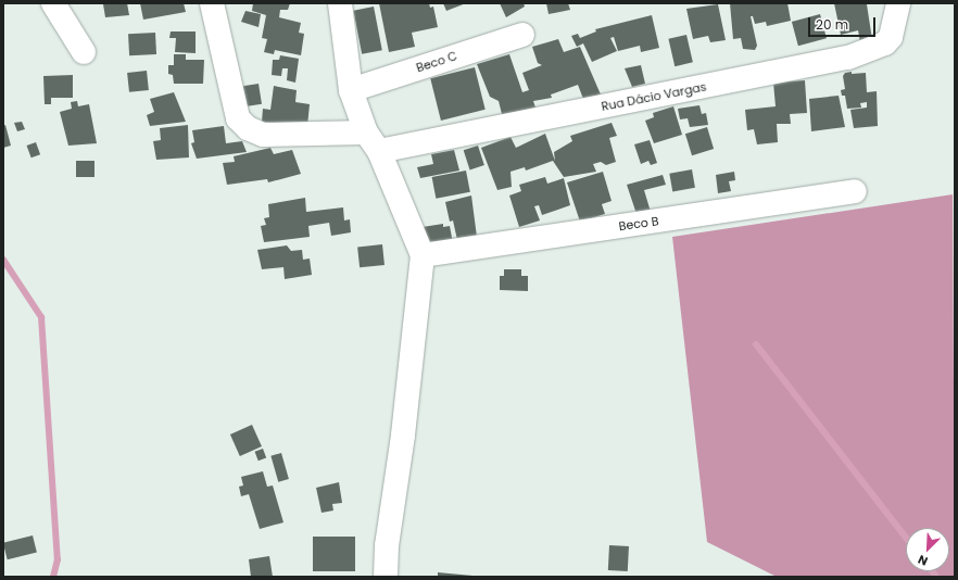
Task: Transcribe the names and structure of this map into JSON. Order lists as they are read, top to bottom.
{
  "streets": {
    "street": ["Beco C", "Rua Dácio Vargas", "Beco B"]
  },
  "scale_bar": "20 m",
  "north": "bottom left"
}
